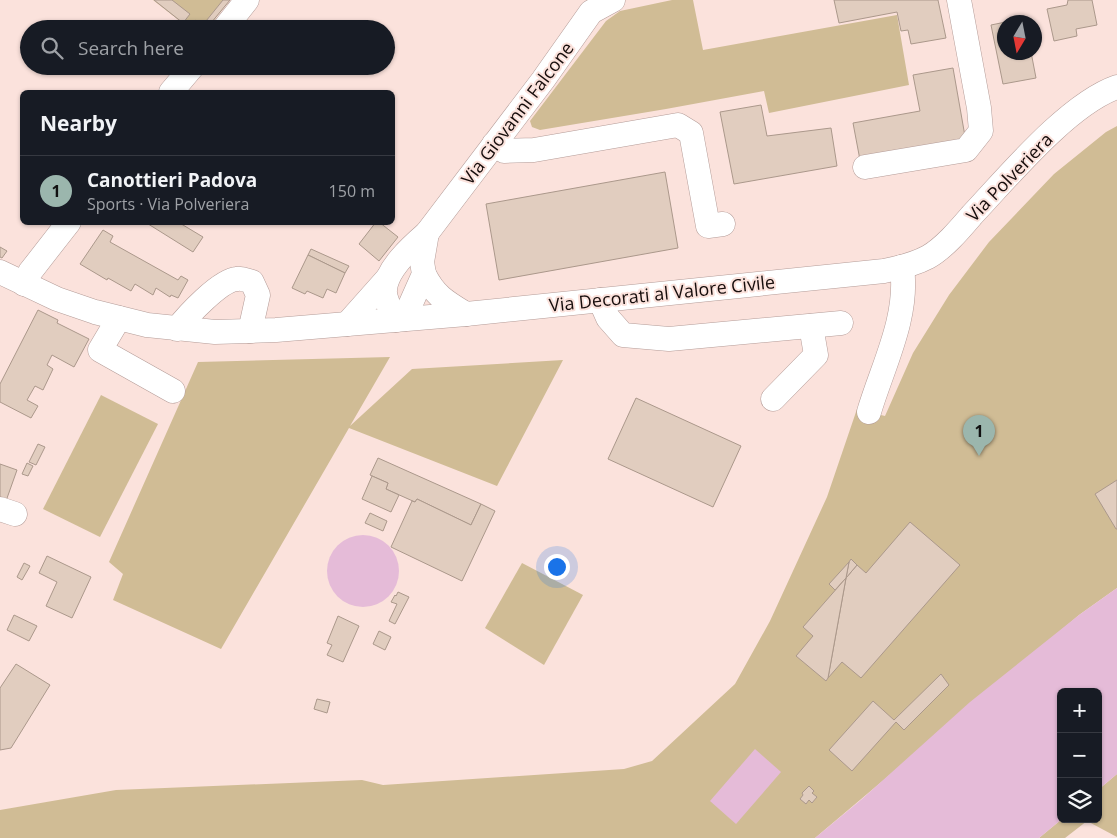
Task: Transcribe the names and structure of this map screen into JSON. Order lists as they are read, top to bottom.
{
  "streets": {
    "street": ["Via Giovanni Falcone", "Via Polveriera", "Via Decorati al Valore Civile"]
  },
  "crossings": [
    ["Via Polveriera", "Via Decorati al Valore Civile"]
  ],
  "north": "bottom",
  "page": {
    "search": "Search here",
    "heading": "Nearby",
    "list": [
      {
        "mark": "1",
        "name": "Canottieri Padova",
        "note": "Sports · Via Polveriera",
        "value": "150 m"
      }
    ],
    "pins": "1",
    "map_buttons": ["+", "−"]
  }
}
